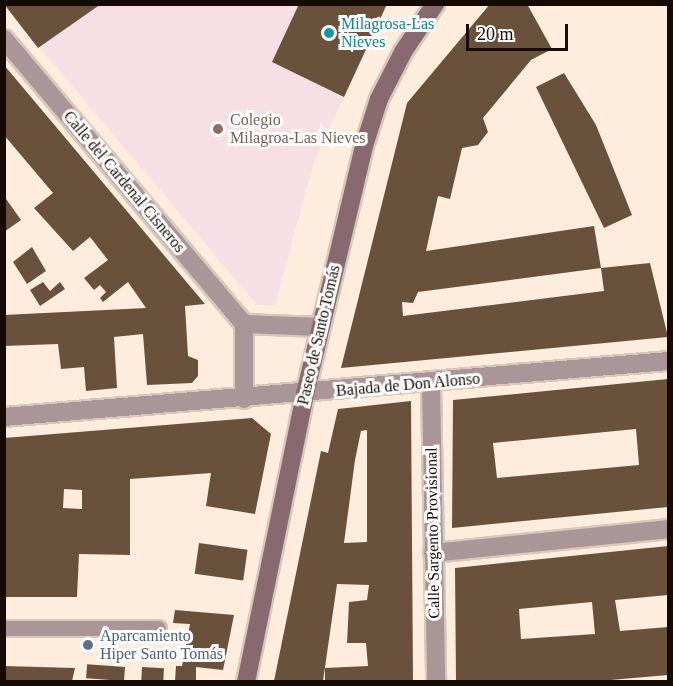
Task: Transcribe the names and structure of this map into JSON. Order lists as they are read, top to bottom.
{
  "streets": {
    "street": [
      "Calle del Cardenal Cisneros",
      "Paseo de Santo Tomás",
      "Bajada de Don Alonso",
      "Calle Sargento Provisional"
    ]
  },
  "crossings": [
    ["Paseo de Santo Tomás", "Bajada de Don Alonso"],
    ["Bajada de Don Alonso", "Calle Sargento Provisional"]
  ],
  "places": ["Milagrosa-Las Nieves", "Colegio Milagroa-Las Nieves", "Aparcamiento Hiper Santo Tomás"],
  "scale_bar": "20 m"
}
